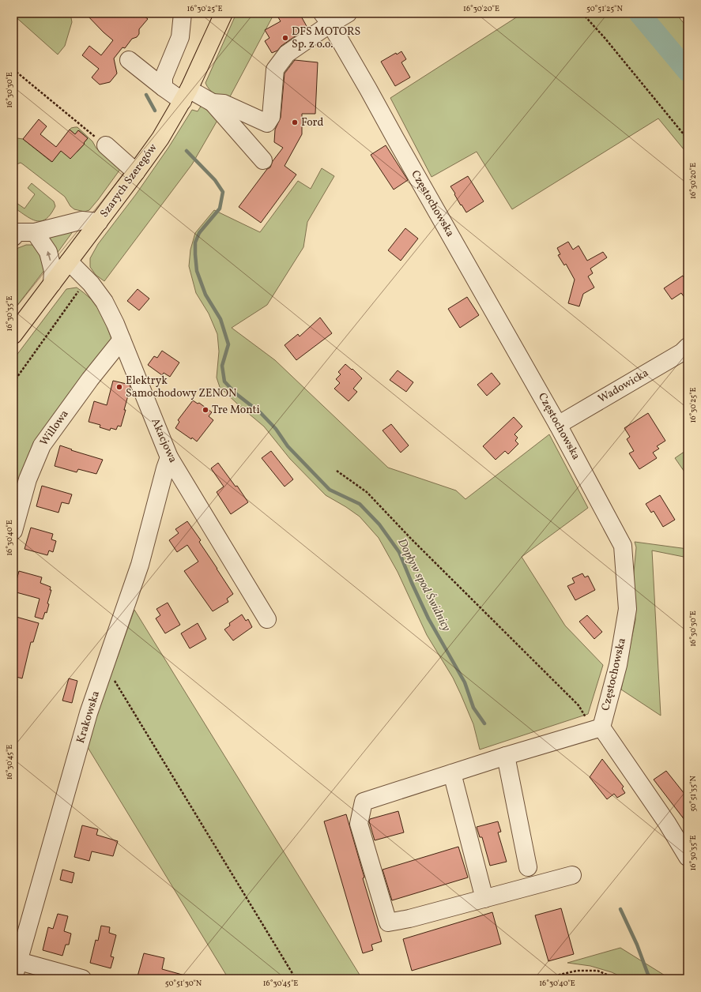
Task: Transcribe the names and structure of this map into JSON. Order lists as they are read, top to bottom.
{
  "streets": {
    "main road": ["Szarych Szeregów"],
    "street": [
      "Częstochowska",
      "Wadowicka",
      "Willowa",
      "Akacjowa",
      "Krakowska"
    ]
  },
  "crossings": [
    ["Szarych Szeregów", "Akacjowa"],
    ["Częstochowska", "Wadowicka"],
    ["Willowa", "Akacjowa"],
    ["Akacjowa", "Krakowska"]
  ],
  "water": ["Dopływ spod Świdnicy"],
  "places": [
    "DFS MOTORS Sp. z o.o.",
    "Ford",
    "Elektryk Samochodowy ZENON",
    "Tre Monti"
  ],
  "coordinates": [
    "16°30'25\"E",
    "16°30'20\"E",
    "50°51'25\"N",
    "16°30'30\"E",
    "16°30'35\"E",
    "16°30'40\"E",
    "16°30'45\"E",
    "50°51'35\"N",
    "50°51'30\"N"
  ]
}
